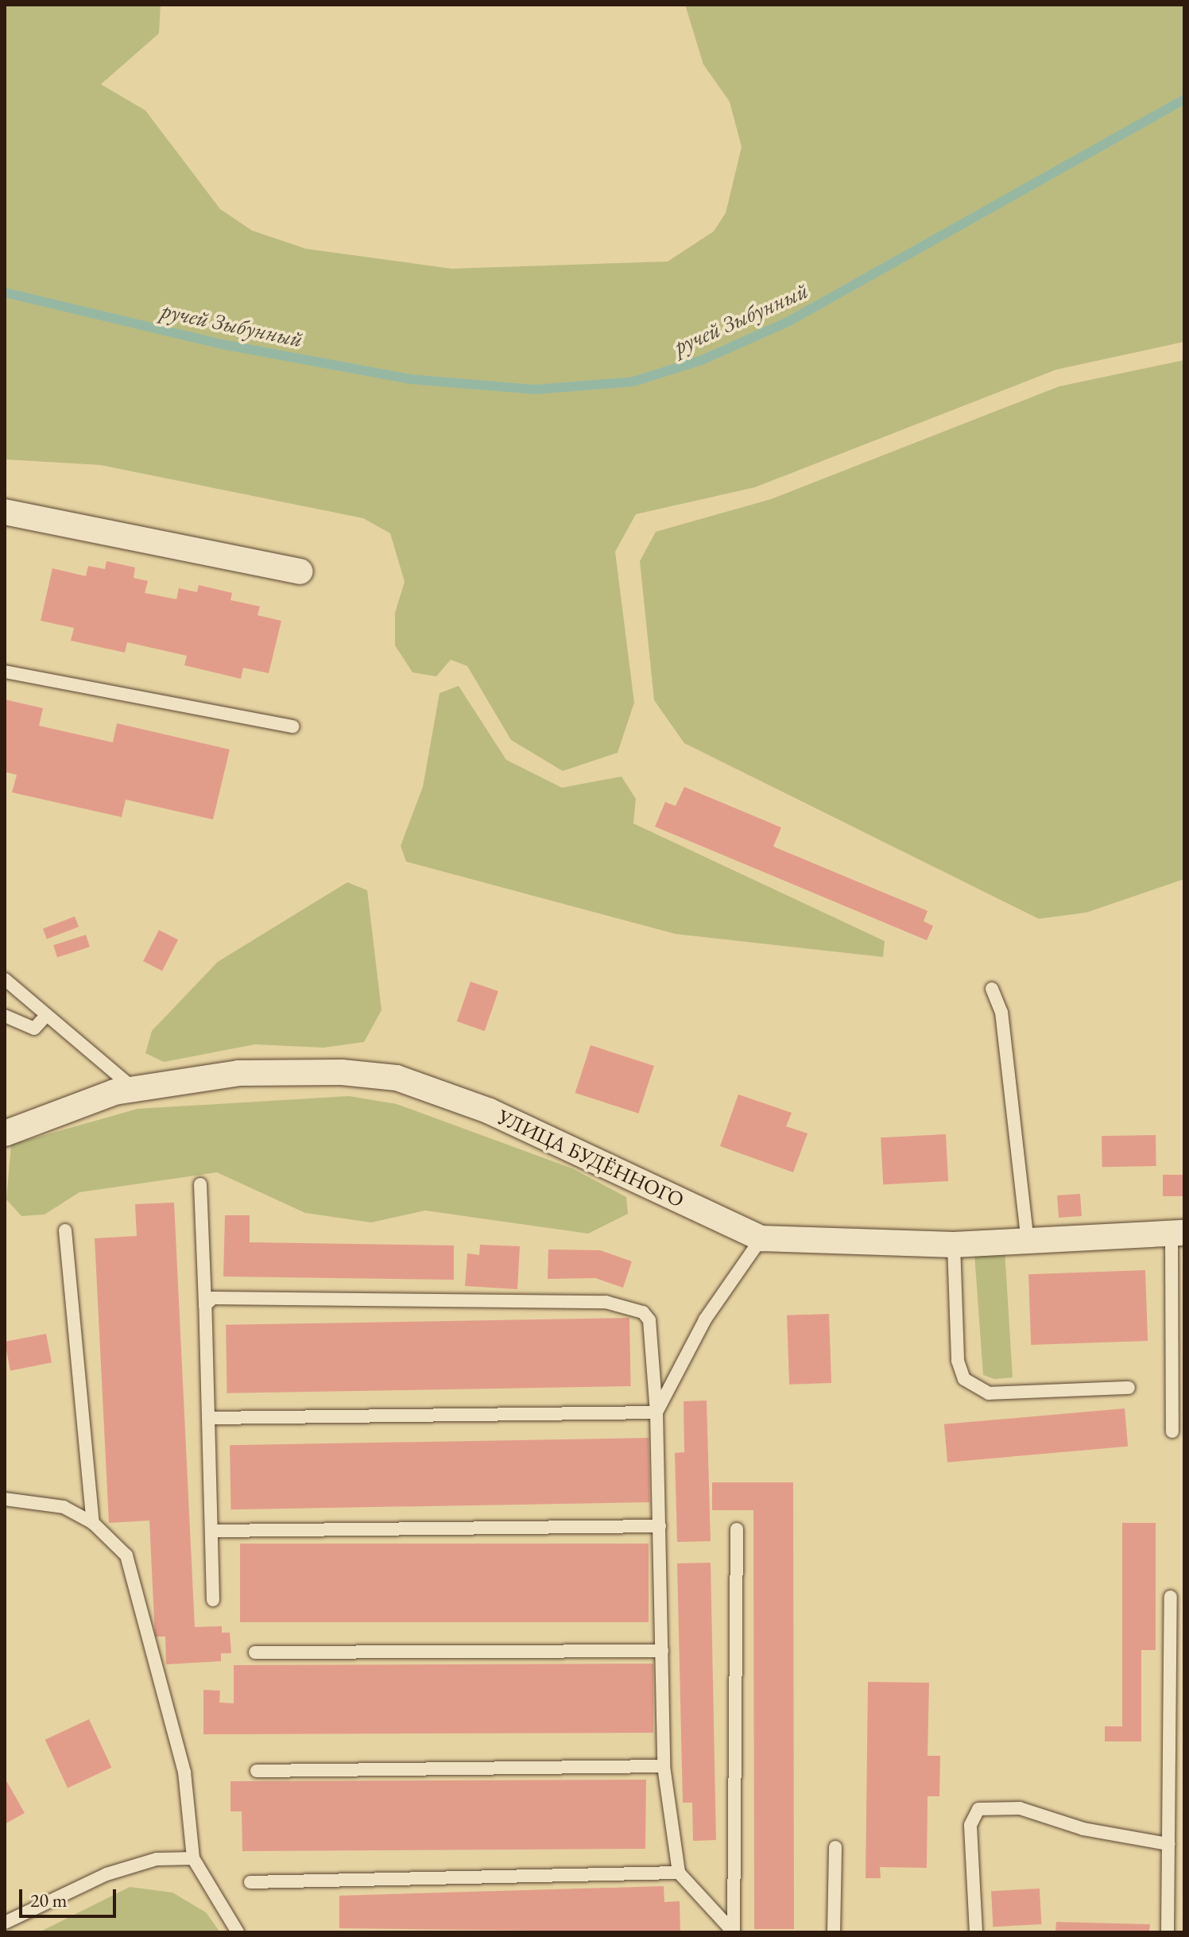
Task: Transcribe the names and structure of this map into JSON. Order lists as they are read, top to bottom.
{
  "streets": {
    "street": ["УЛИЦА БУДЁННОГО"]
  },
  "water": ["ручей Зыбунный"],
  "scale_bar": "20 m"
}
